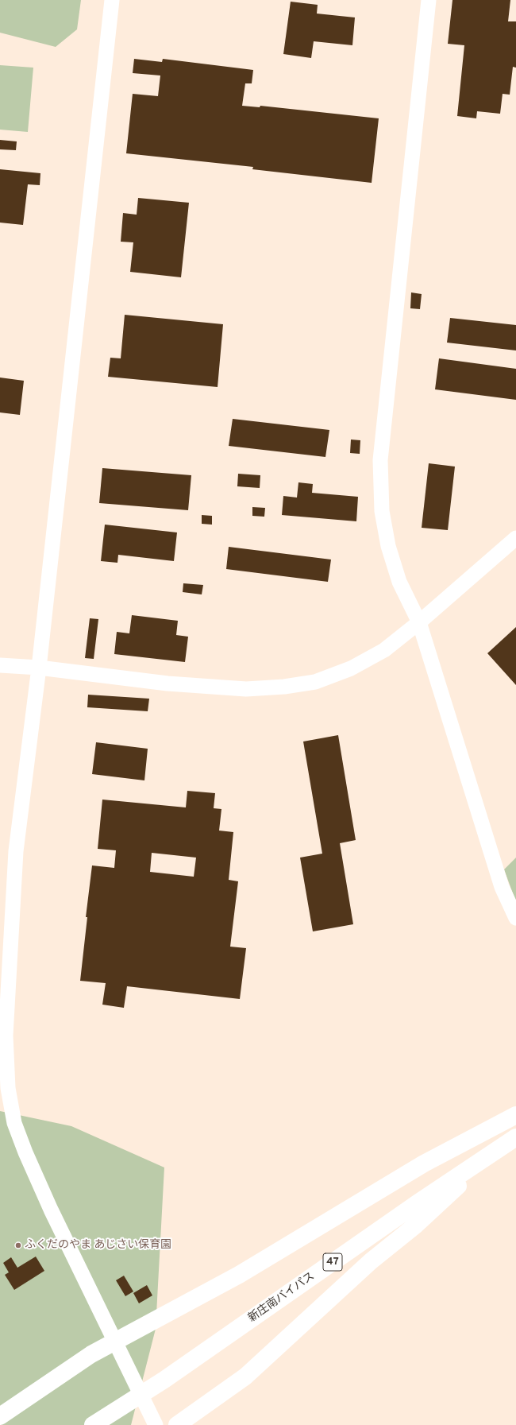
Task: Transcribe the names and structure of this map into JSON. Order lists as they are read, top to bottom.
{
  "streets": {
    "highway": ["47", "新庄南バイパス"]
  },
  "places": ["ふくだのやま あじさい保育園"]
}
